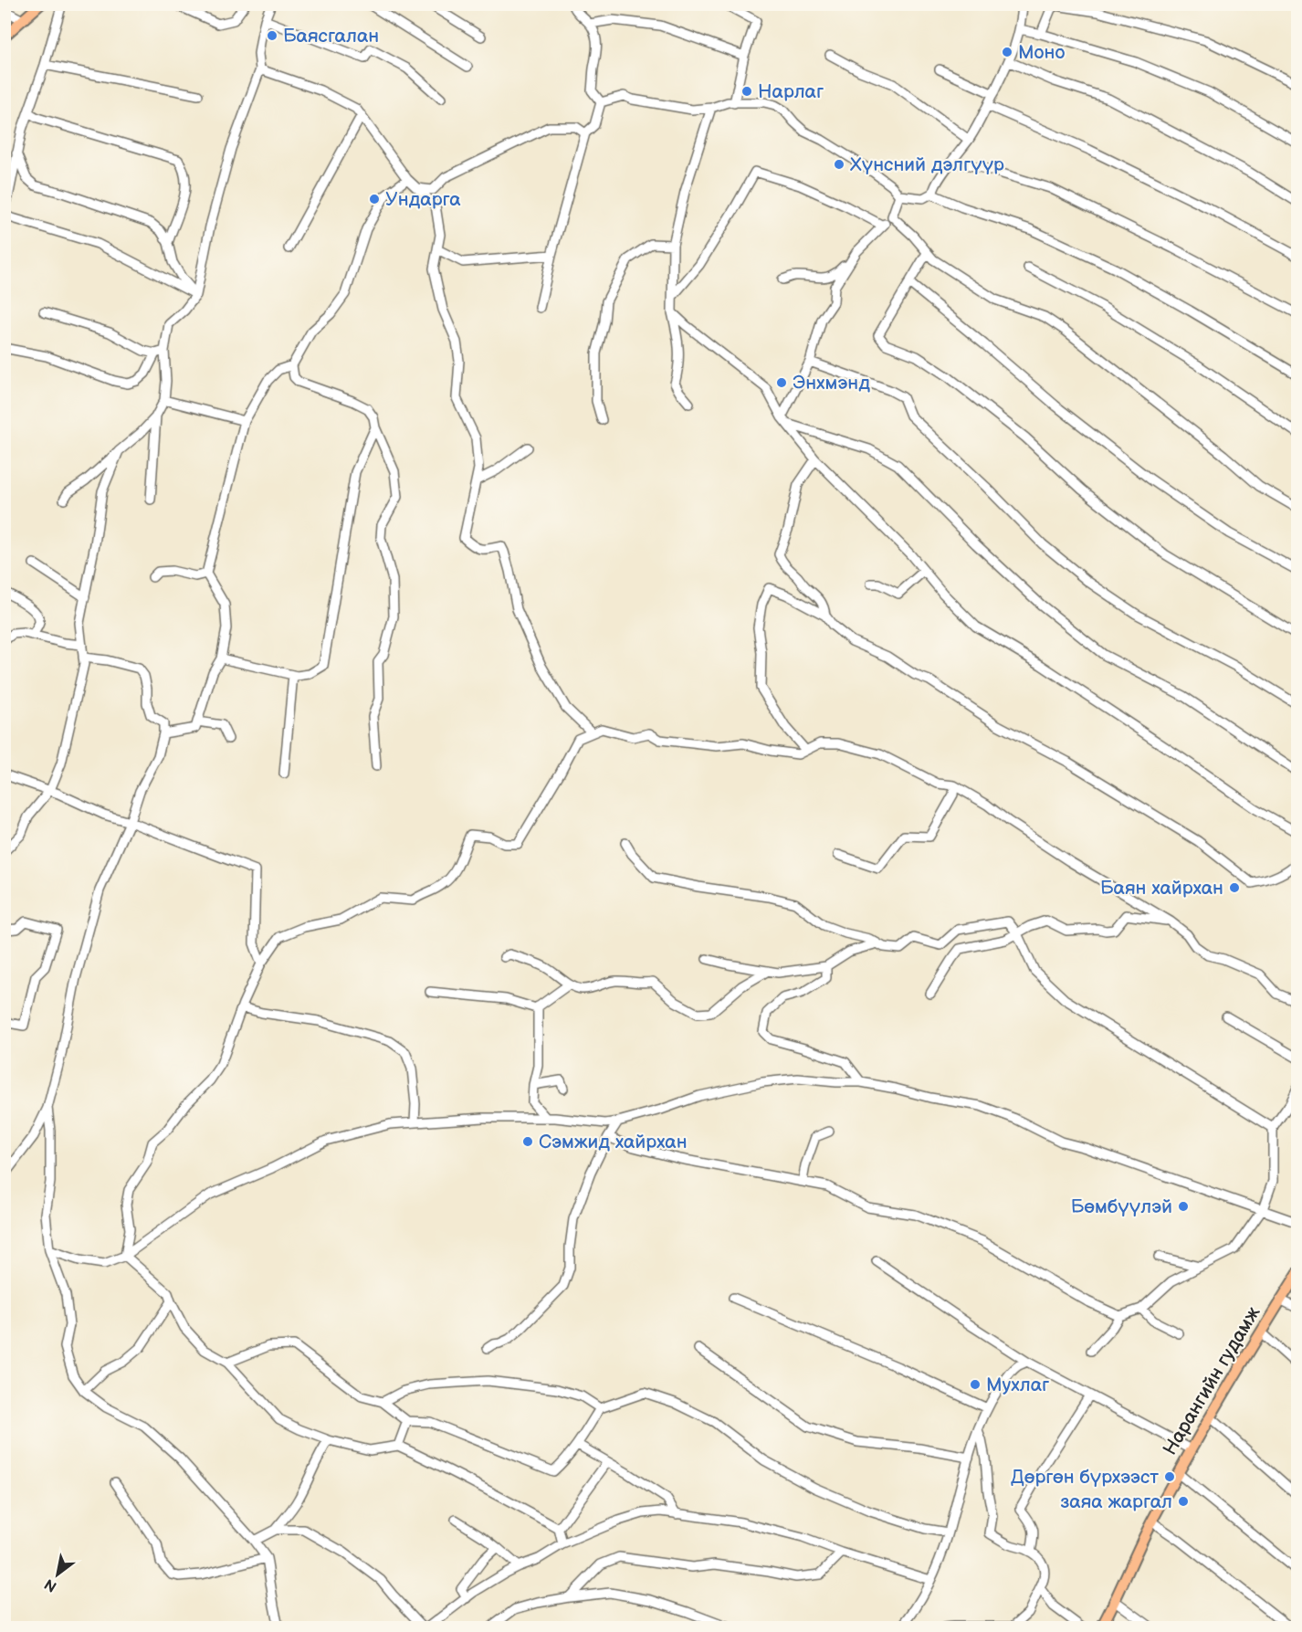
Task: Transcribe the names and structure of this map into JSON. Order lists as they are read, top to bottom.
{
  "streets": {
    "main road": ["Нарангийн гудамж"]
  },
  "places": [
    "Баясгалан",
    "Моно",
    "Нарлаг",
    "Хүнсний дэлгүүр",
    "Ундарга",
    "Энхмэнд",
    "Баян хайрхан",
    "Сэмжид хайрхан",
    "Бөмбүүлэй",
    "Мухлаг",
    "Дөргөн бүрхээст",
    "заяа жаргал"
  ],
  "north": "bottom left"
}
